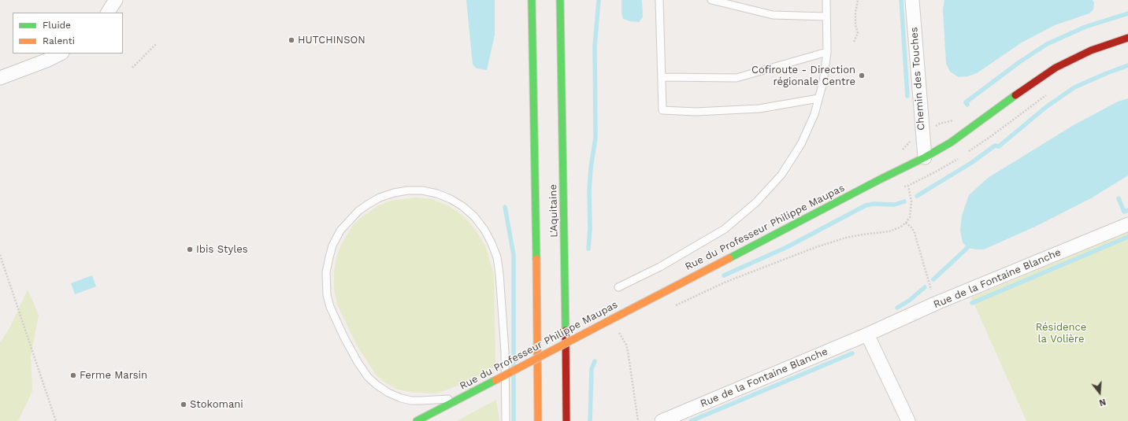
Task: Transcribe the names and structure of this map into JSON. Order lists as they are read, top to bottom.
{
  "streets": {
    "main road": ["L'Aquitaine", "Rue du Professeur Philippe Maupas"],
    "street": ["Chemin des Touches", "Rue de la Fontaine Blanche"]
  },
  "crossings": [
    ["Chemin des Touches", "Rue du Professeur Philippe Maupas"]
  ],
  "parks": ["Résidence la Volière"],
  "places": [
    "HUTCHINSON",
    "Cofiroute - Direction régionale Centre",
    "Ibis Styles",
    "Ferme Marsin",
    "Stokomani"
  ],
  "legend": ["Fluide", "Ralenti"],
  "north": "bottom"
}
